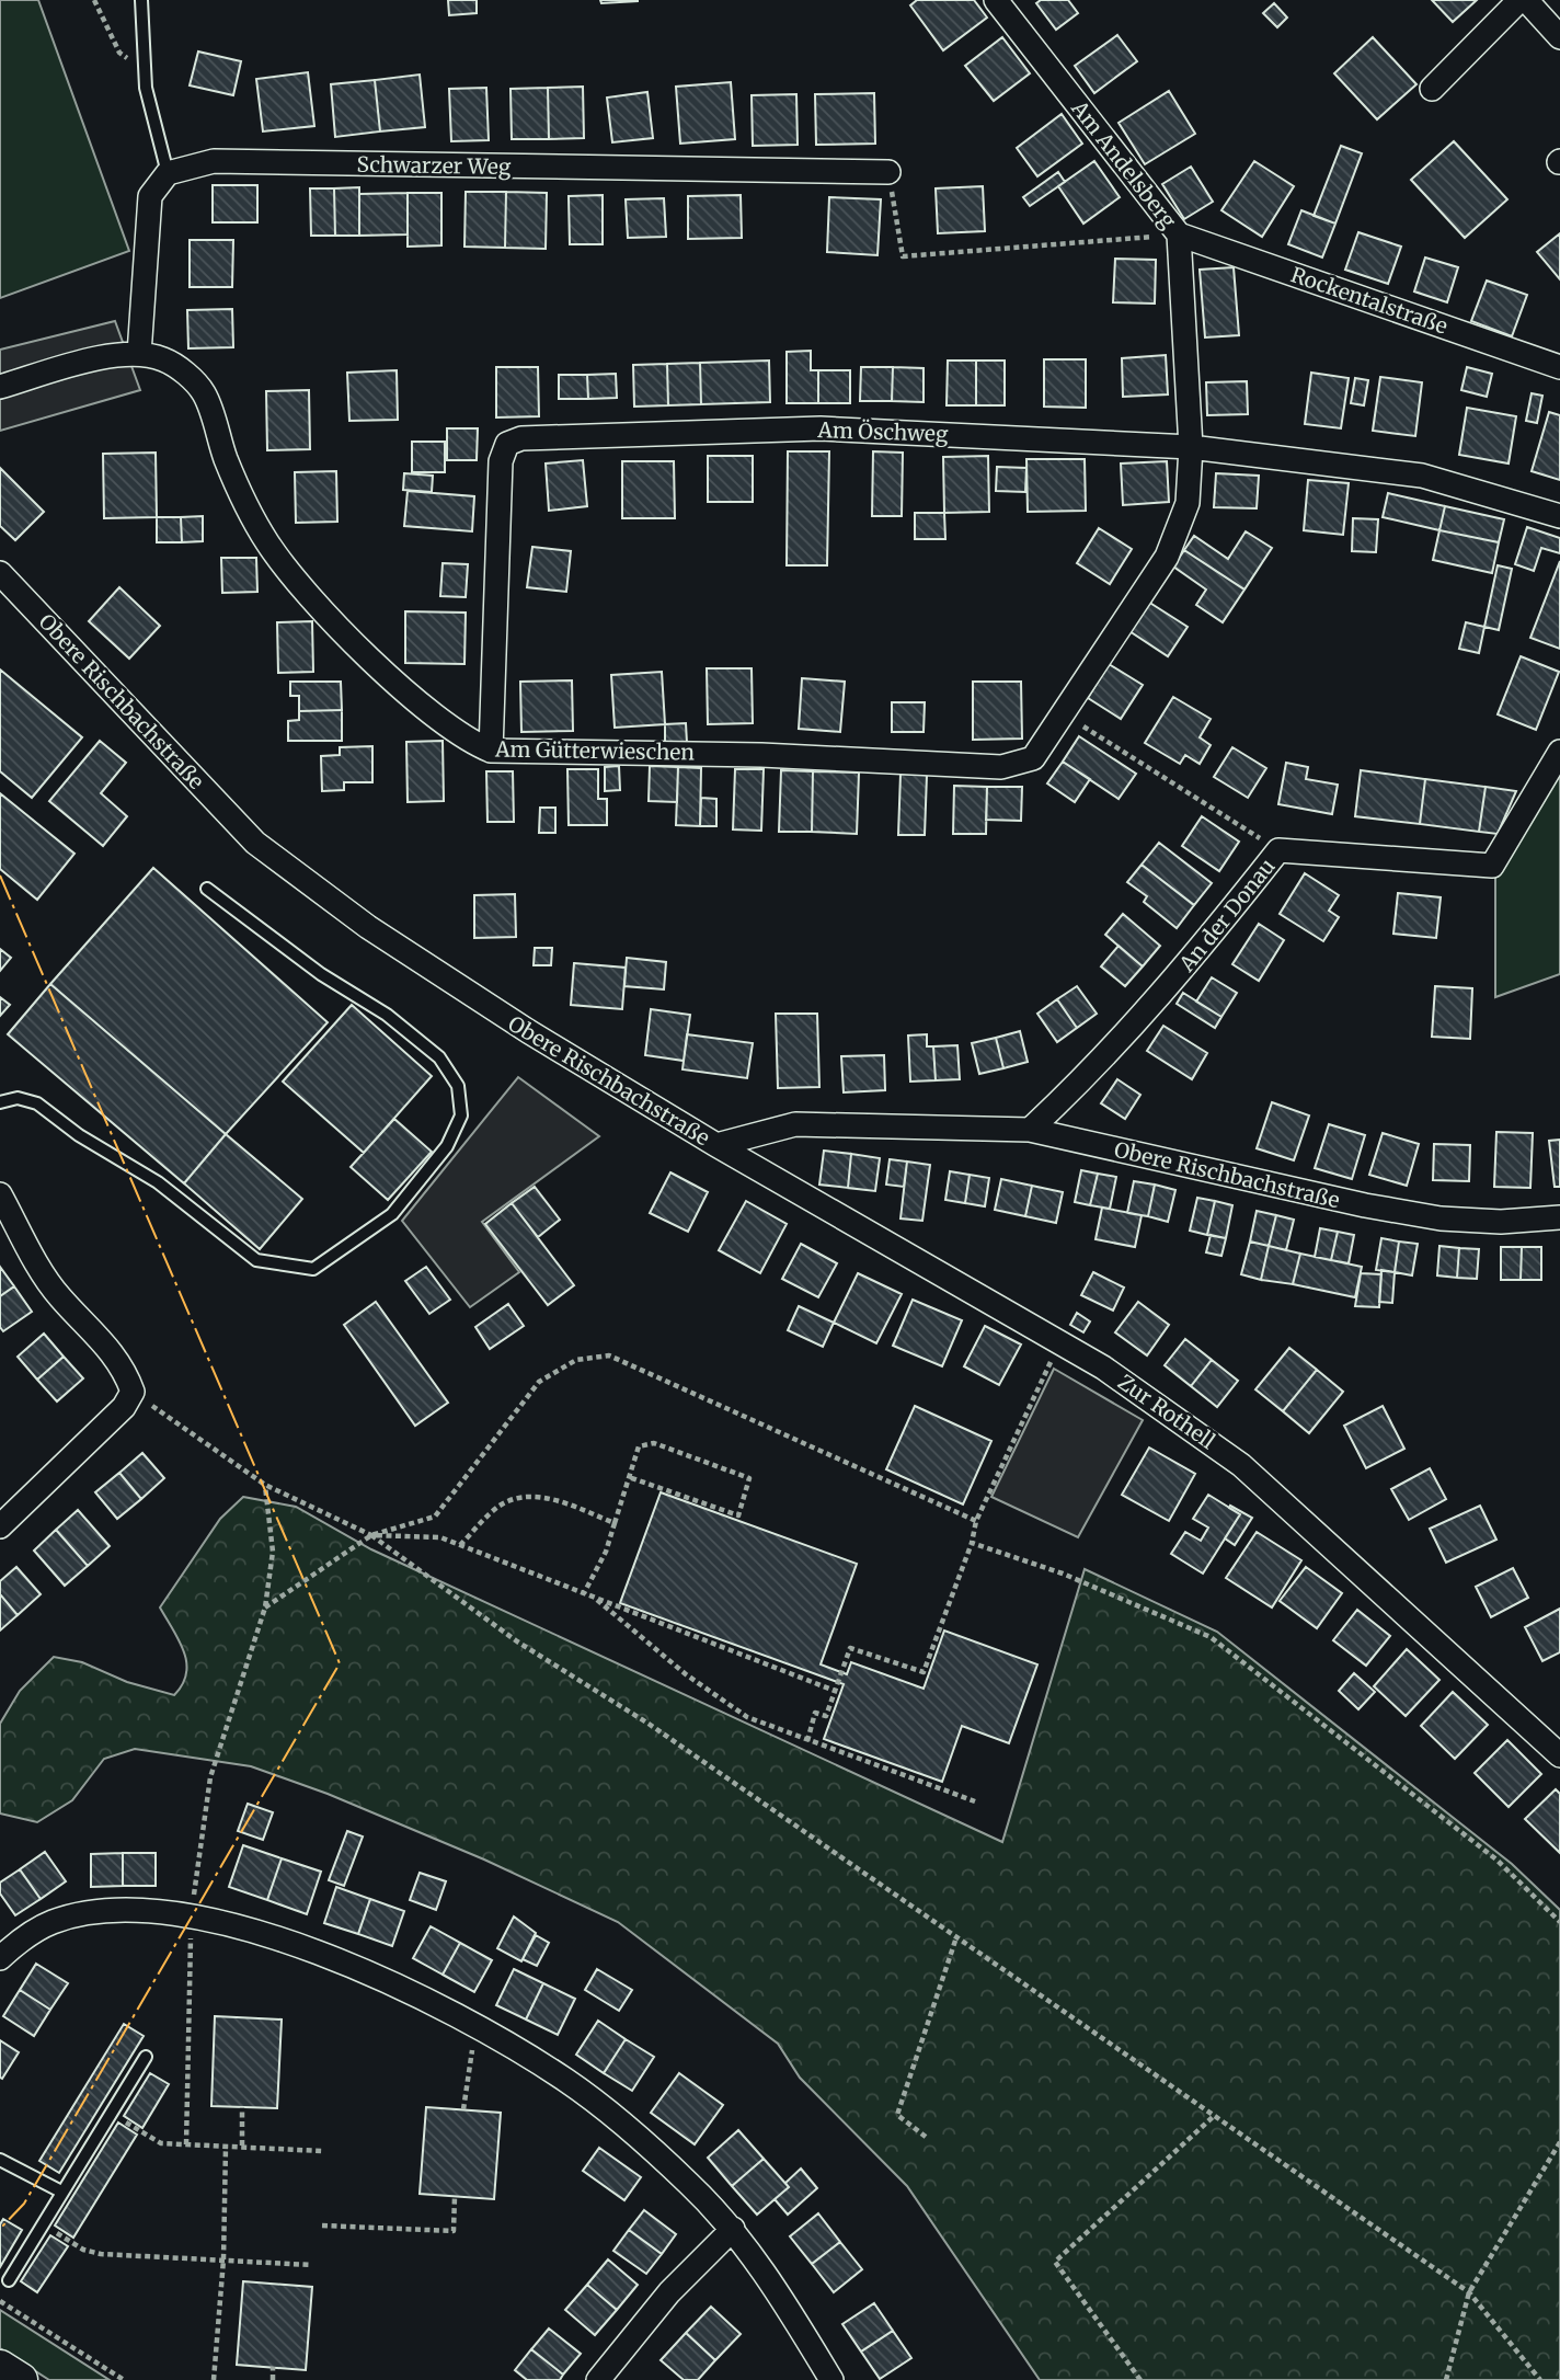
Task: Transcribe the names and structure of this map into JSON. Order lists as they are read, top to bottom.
{
  "streets": {
    "street": [
      "Am Andelsberg",
      "Schwarzer Weg",
      "Rockentalstraße",
      "Am Öschweg",
      "Obere Rischbachstraße",
      "Am Gütterwieschen",
      "An der Donau",
      "Zur Rothell"
    ]
  },
  "crossings": [
    ["Am Andelsberg", "Rockentalstraße"],
    ["Am Andelsberg", "Am Öschweg"],
    ["Am Andelsberg", "Am Gütterwieschen"],
    ["Am Öschweg", "Am Gütterwieschen"],
    ["Obere Rischbachstraße", "An der Donau"],
    ["Obere Rischbachstraße", "Zur Rothell"]
  ]
}
